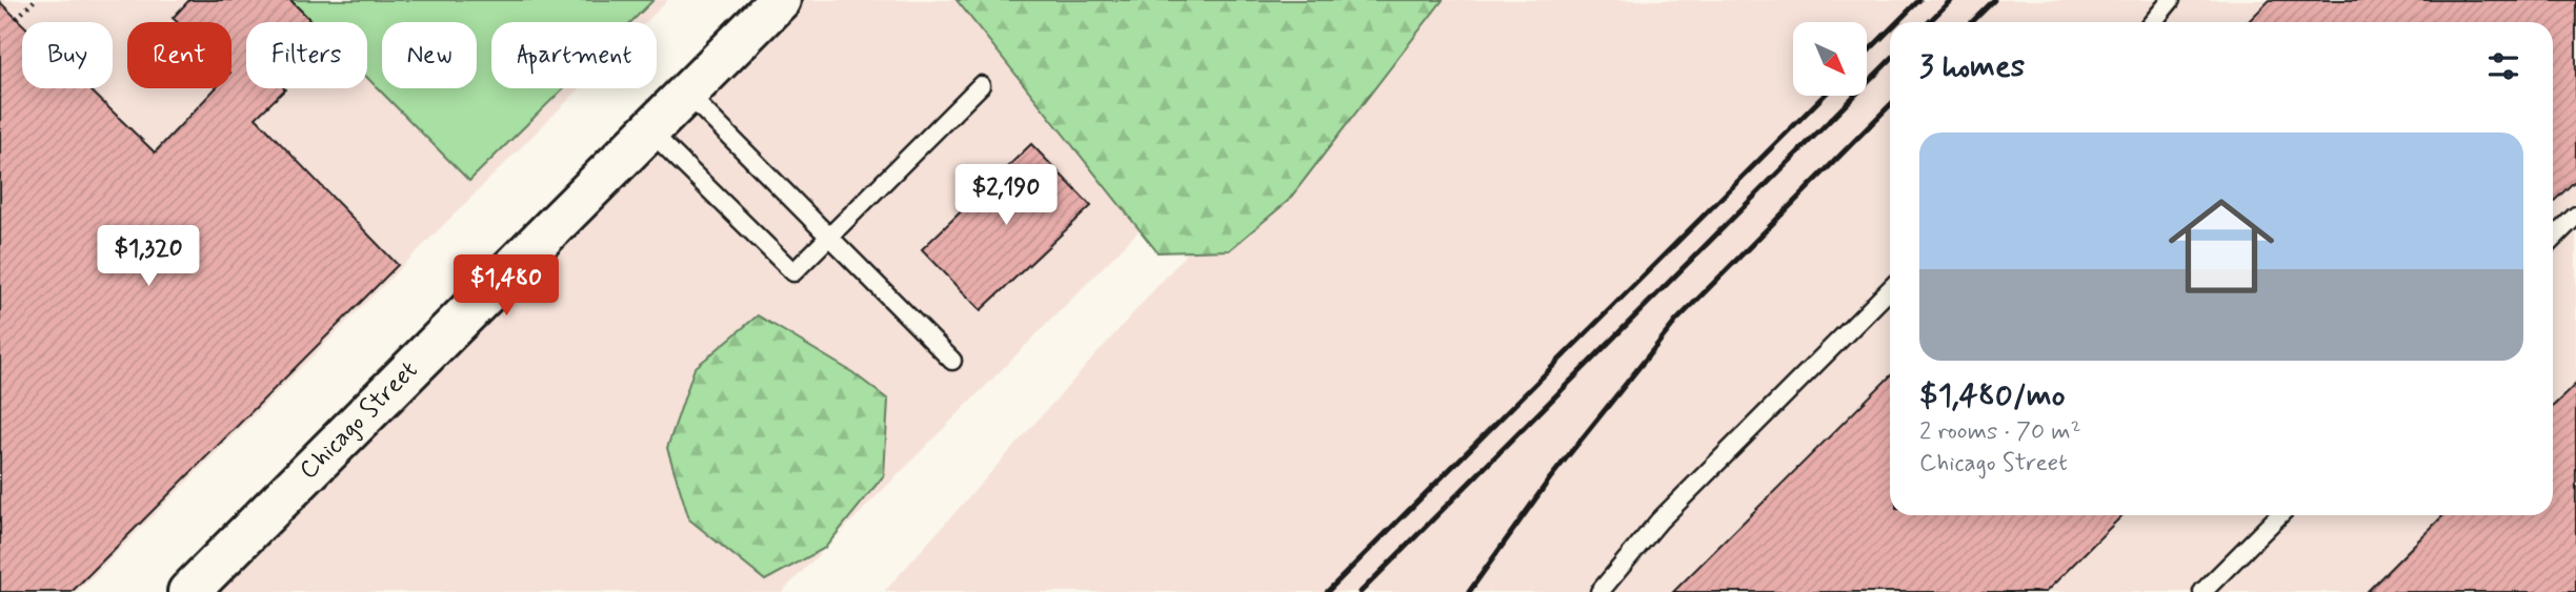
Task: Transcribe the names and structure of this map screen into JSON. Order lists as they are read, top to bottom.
{
  "streets": {
    "main road": ["Chicago Street"]
  },
  "north": "bottom right",
  "page": {
    "chip": [
      "Buy",
      "Rent",
      "Filters",
      "New",
      "Apartment"
    ],
    "heading": "3 homes",
    "list": [
      {
        "name": "$1,480/mo",
        "note": "2 rooms · 70 m² · Chicago Street"
      }
    ],
    "price": ["$2,190", "$1,320", "$1,480"]
  }
}
